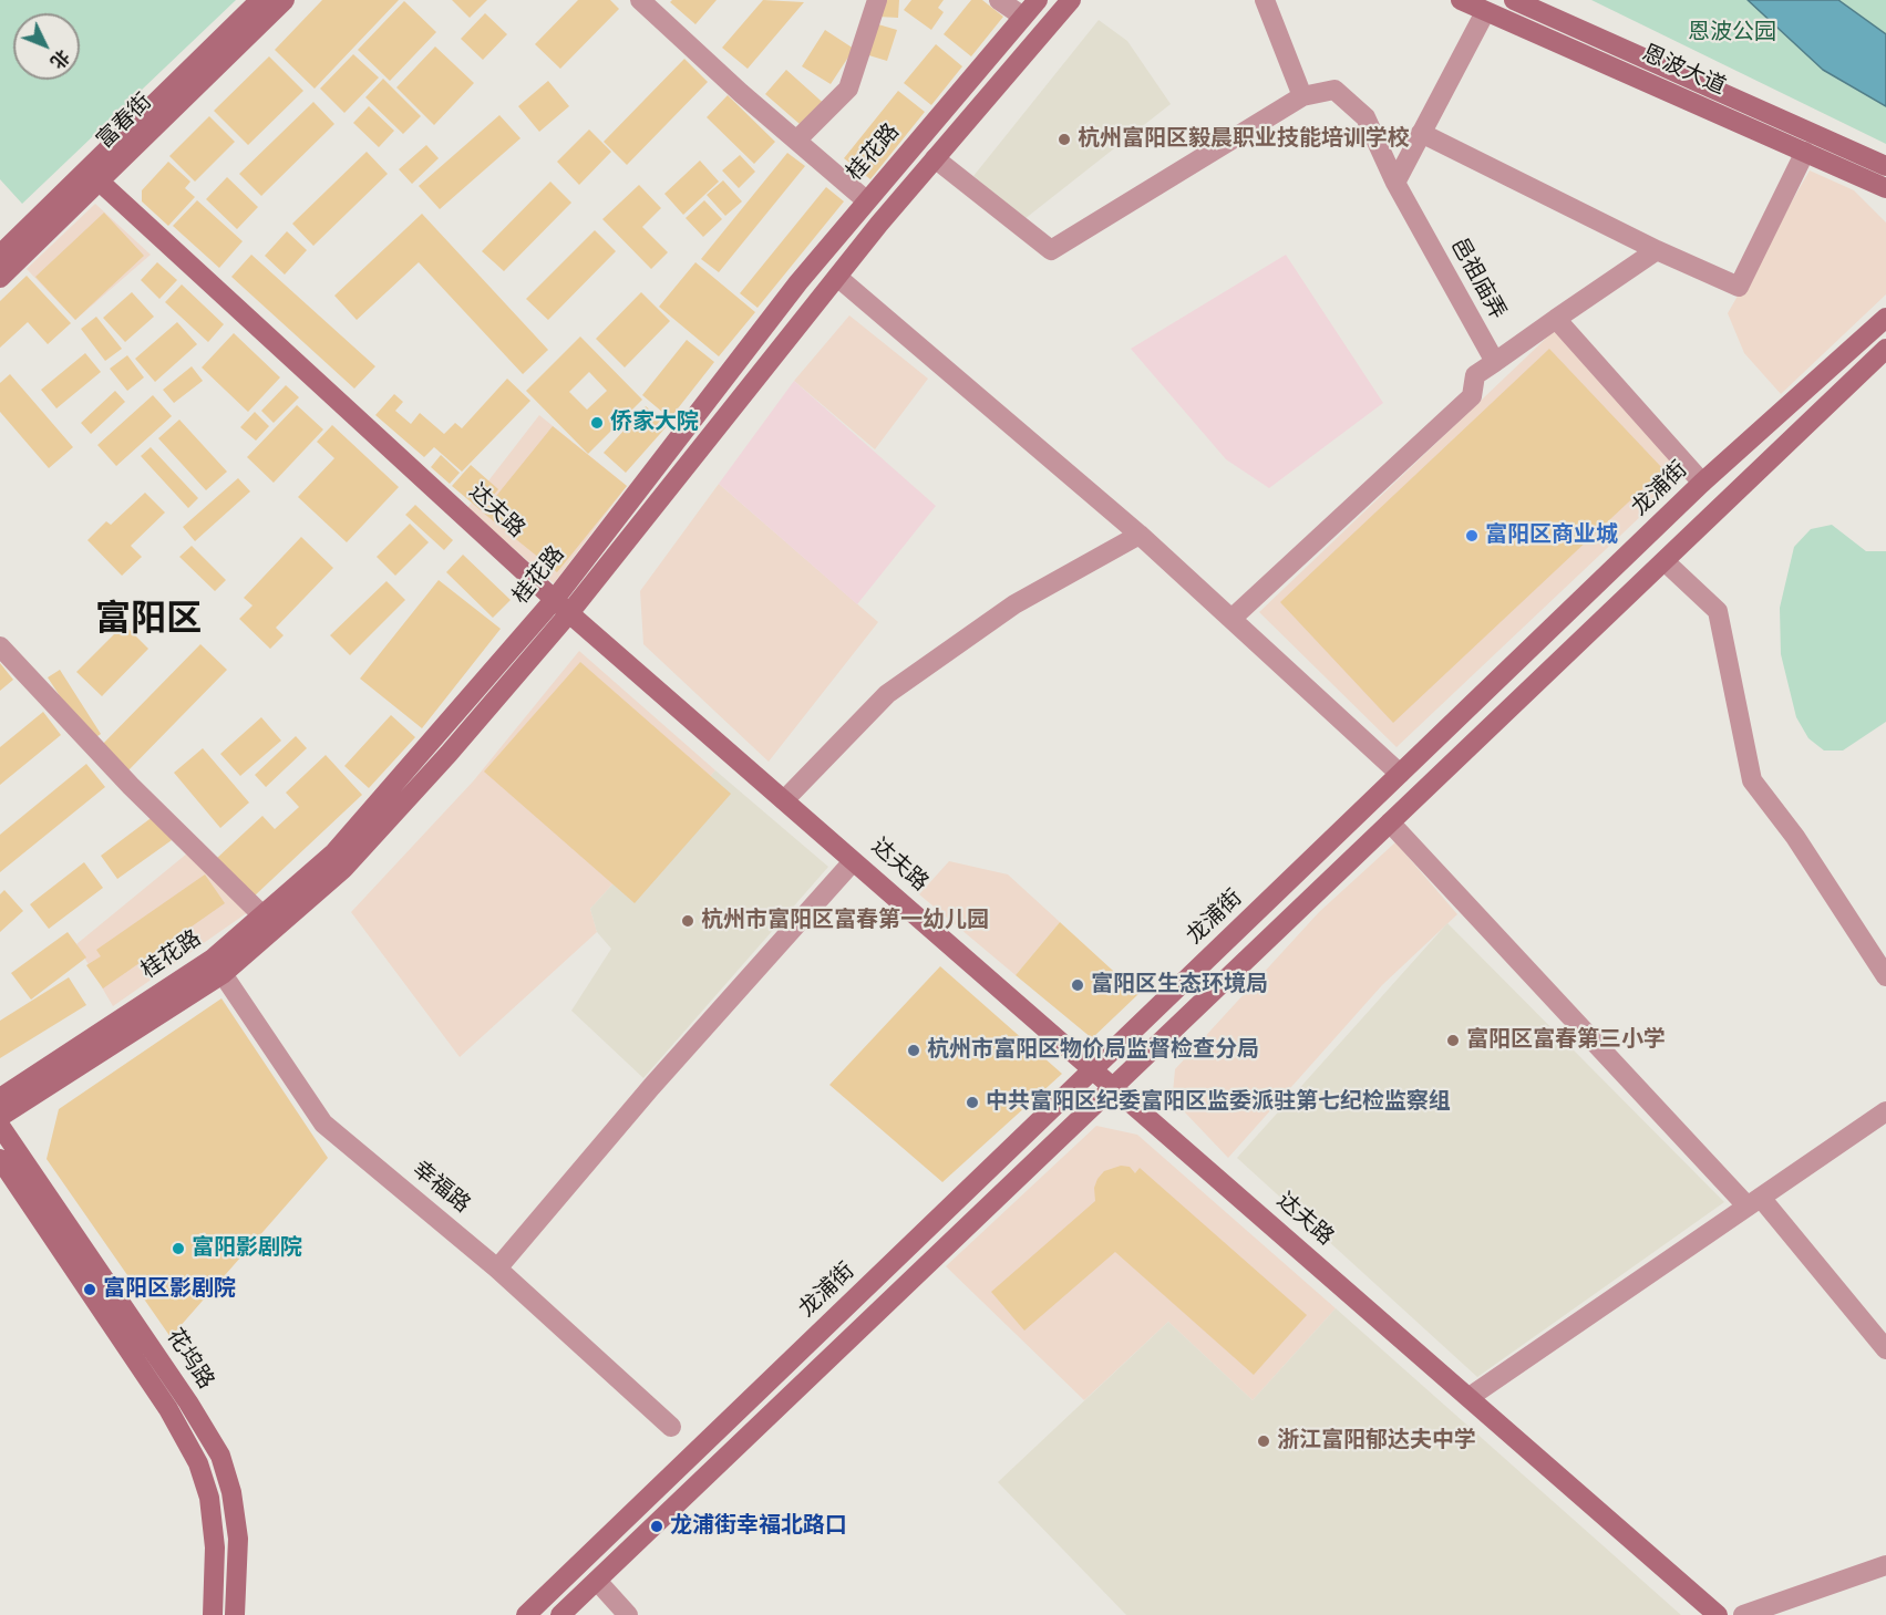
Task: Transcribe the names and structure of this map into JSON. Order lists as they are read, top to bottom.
{
  "streets": {
    "main road": [
      "恩波大道",
      "富春街",
      "桂花路",
      "龙浦街",
      "达夫路",
      "花坞路"
    ],
    "street": ["邑祖庙弄", "幸福路"]
  },
  "crossings": [
    ["富春街", "达夫路"],
    ["桂花路", "达夫路"],
    ["桂花路", "幸福路"],
    ["龙浦街", "达夫路"]
  ],
  "districts": ["富阳区"],
  "parks": ["恩波公园"],
  "places": [
    "杭州富阳区毅晨职业技能培训学校",
    "侨家大院",
    "富阳区商业城",
    "杭州市富阳区富春第一幼儿园",
    "富阳区生态环境局",
    "富阳区富春第三小学",
    "杭州市富阳区物价局监督检查分局",
    "中共富阳区纪委富阳区监委派驻第七纪检监察组",
    "富阳影剧院",
    "富阳区影剧院",
    "浙江富阳郁达夫中学",
    "龙浦街幸福北路口"
  ],
  "north": "bottom right"
}
